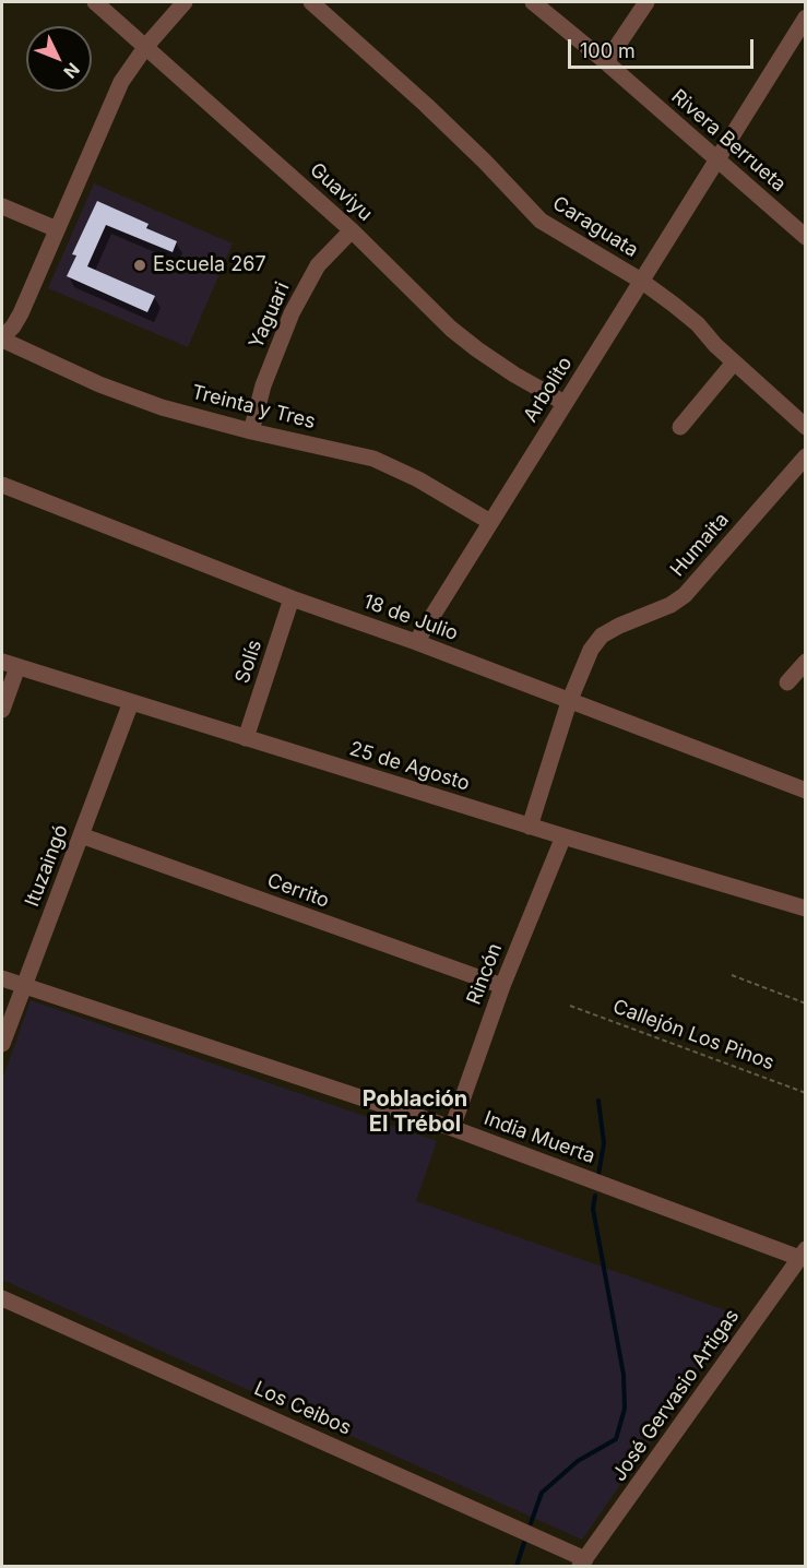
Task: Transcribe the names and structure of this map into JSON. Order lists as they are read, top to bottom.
{
  "streets": {
    "street": [
      "Rivera Berrueta",
      "Guaviyu",
      "Caraguata",
      "Yaguari",
      "Arbolito",
      "Treinta y Tres",
      "Humaita",
      "18 de Julio",
      "Solís",
      "25 de Agosto",
      "Ituzaingó",
      "Cerrito",
      "Rincón",
      "India Muerta",
      "José Gervasio Artigas",
      "Los Ceibos"
    ],
    "path": ["Callejón Los Pinos"]
  },
  "crossings": [
    ["Rivera Berrueta", "Arbolito"],
    ["Guaviyu", "Yaguari"],
    ["Guaviyu", "Arbolito"],
    ["Caraguata", "Arbolito"],
    ["Yaguari", "Treinta y Tres"],
    ["Arbolito", "Treinta y Tres"],
    ["Arbolito", "18 de Julio"],
    ["Humaita", "18 de Julio"],
    ["18 de Julio", "Solís"],
    ["Solís", "25 de Agosto"],
    ["25 de Agosto", "Ituzaingó"],
    ["25 de Agosto", "Rincón"],
    ["Ituzaingó", "Cerrito"],
    ["Ituzaingó", "India Muerta"],
    ["Cerrito", "Rincón"],
    ["Rincón", "India Muerta"],
    ["India Muerta", "José Gervasio Artigas"],
    ["José Gervasio Artigas", "Los Ceibos"]
  ],
  "districts": ["Población El Trébol"],
  "places": ["Escuela 267"],
  "scale_bar": "100 m",
  "north": "bottom right"
}
